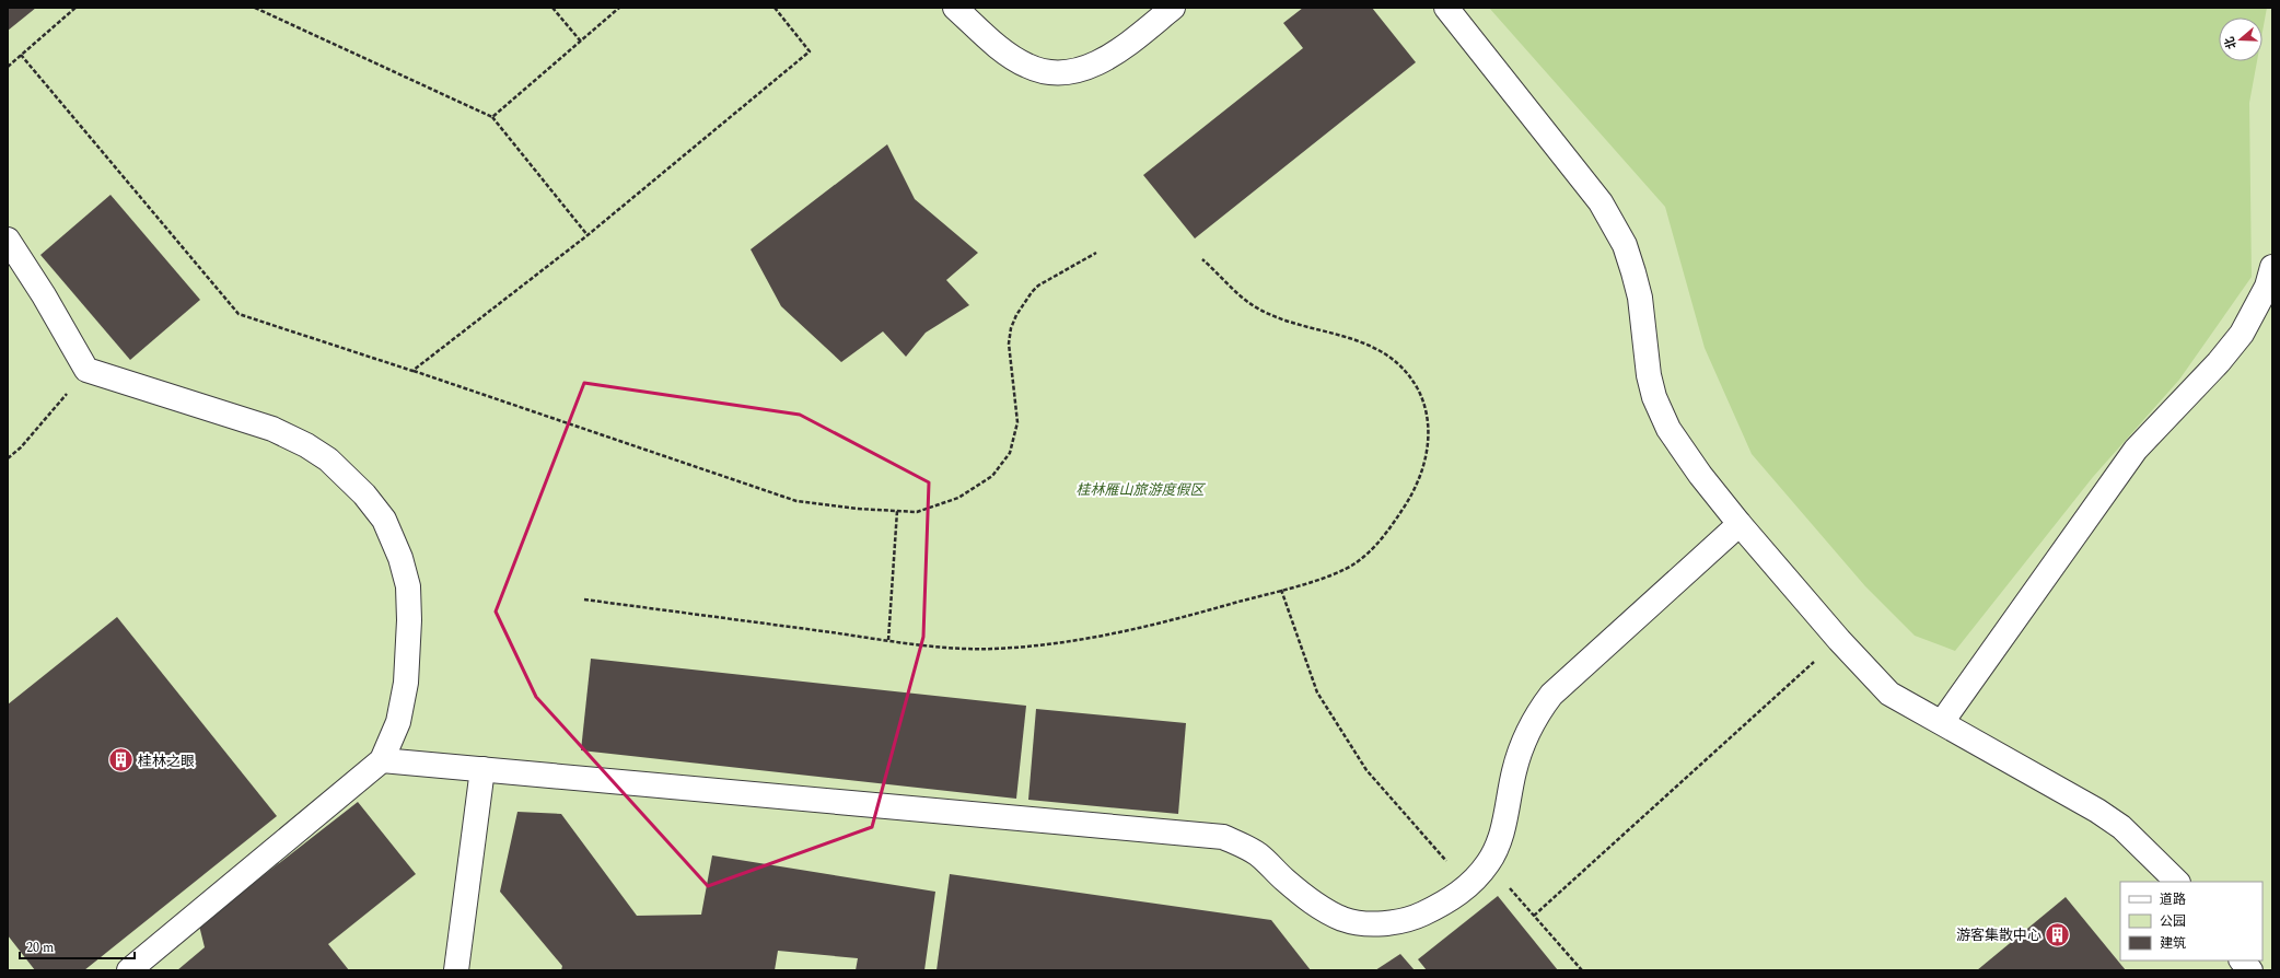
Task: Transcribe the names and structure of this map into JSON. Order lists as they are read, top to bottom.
{
  "parks": ["桂林雁山旅游度假区"],
  "places": {
    "building": ["桂林之眼", "游客集散中心"]
  },
  "legend": ["道路", "公园", "建筑"],
  "scale_bar": "20 m",
  "north": "left"
}
